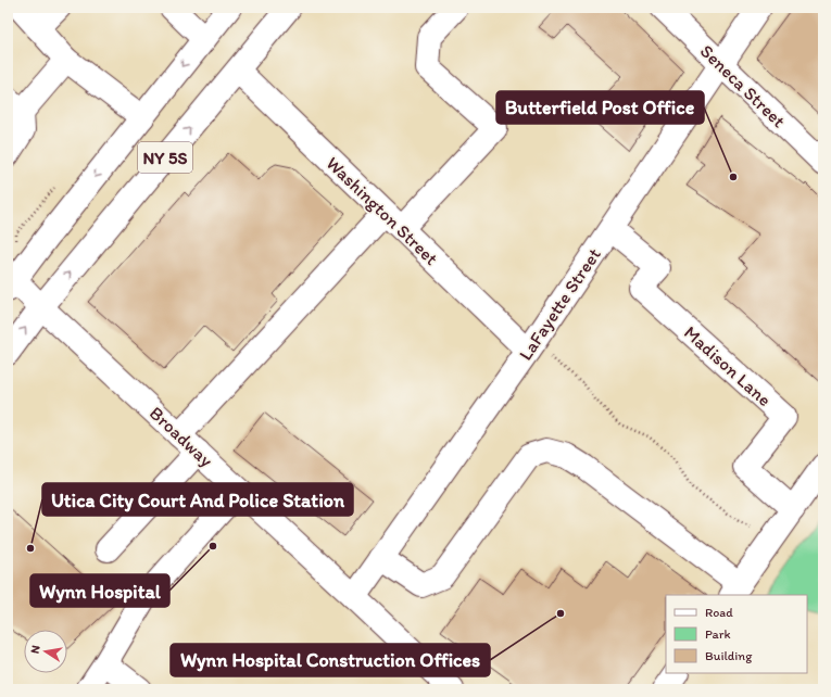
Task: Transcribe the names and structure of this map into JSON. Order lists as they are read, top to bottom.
{
  "streets": {
    "street": [
      "Seneca Street",
      "NY 5S",
      "Washington Street",
      "LaFayette Street",
      "Madison Lane",
      "Broadway"
    ]
  },
  "crossings": [
    ["Seneca Street", "LaFayette Street"],
    ["NY 5S", "Washington Street"],
    ["NY 5S", "Broadway"],
    ["Washington Street", "LaFayette Street"],
    ["LaFayette Street", "Madison Lane"],
    ["LaFayette Street", "Broadway"]
  ],
  "places": [
    "Butterfield Post Office",
    "Wynn Hospital",
    "Utica City Court And Police Station",
    "Wynn Hospital Construction Offices"
  ],
  "legend": ["Road", "Park", "Building"],
  "north": "left"
}
